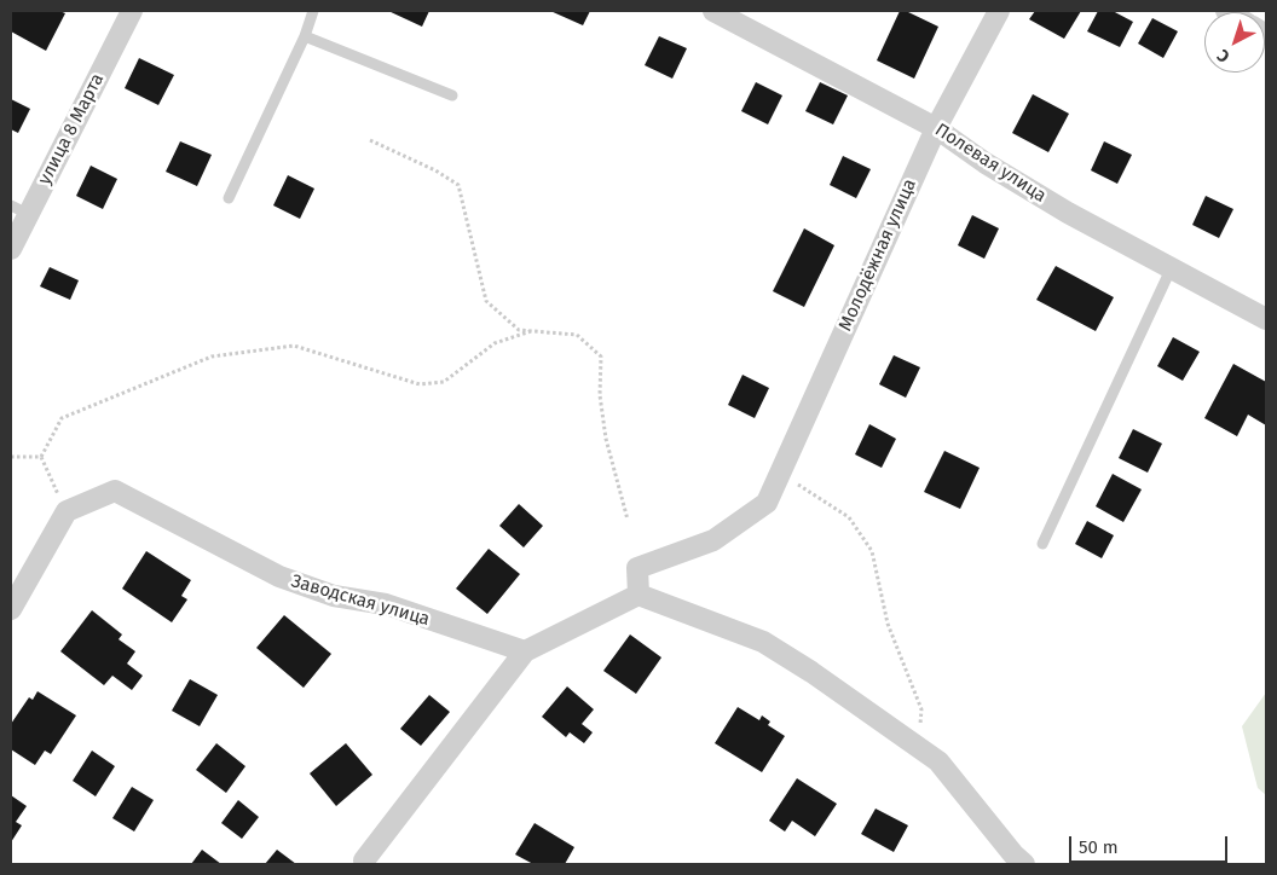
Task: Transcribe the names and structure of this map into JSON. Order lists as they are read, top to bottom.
{
  "streets": {
    "street": [
      "улица 8 Марта",
      "Полевая улица",
      "Молодёжная улица",
      "Заводская улица"
    ]
  },
  "crossings": [
    ["Полевая улица", "Молодёжная улица"]
  ],
  "scale_bar": "50 m",
  "north": "bottom left"
}
